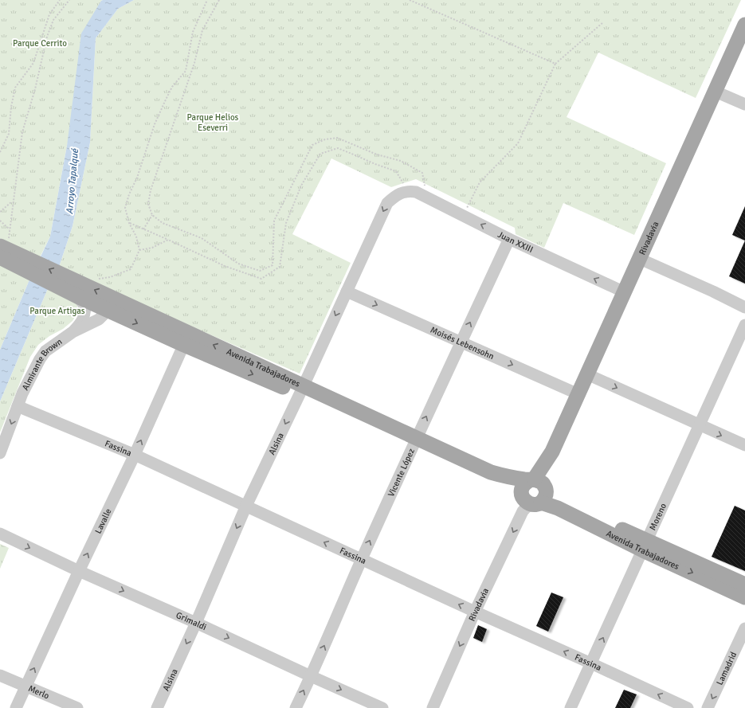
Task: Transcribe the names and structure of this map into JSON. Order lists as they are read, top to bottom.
{
  "streets": {
    "main road": ["Rivadavia", "Avenida Trabajadores"],
    "street": [
      "Juan XXIII",
      "Moisés Lebensohn",
      "Almirante Brown",
      "Alsina",
      "Fassina",
      "Vicente López",
      "Moreno",
      "Lavalle",
      "Grimaldi",
      "Lamadrid",
      "Merlo"
    ]
  },
  "crossings": [
    ["Rivadavia", "Juan XXIII"],
    ["Rivadavia", "Moisés Lebensohn"],
    ["Rivadavia", "Avenida Trabajadores"],
    ["Rivadavia", "Fassina"],
    ["Juan XXIII", "Alsina"],
    ["Juan XXIII", "Vicente López"],
    ["Moisés Lebensohn", "Alsina"],
    ["Moisés Lebensohn", "Vicente López"],
    ["Almirante Brown", "Avenida Trabajadores"],
    ["Almirante Brown", "Fassina"],
    ["Avenida Trabajadores", "Alsina"],
    ["Avenida Trabajadores", "Vicente López"],
    ["Avenida Trabajadores", "Moreno"],
    ["Avenida Trabajadores", "Lavalle"],
    ["Alsina", "Fassina"],
    ["Alsina", "Grimaldi"],
    ["Fassina", "Vicente López"],
    ["Fassina", "Moreno"],
    ["Fassina", "Lavalle"],
    ["Vicente López", "Grimaldi"],
    ["Lavalle", "Grimaldi"],
    ["Lavalle", "Merlo"]
  ],
  "one_way": [
    "Juan XXIII",
    "Moisés Lebensohn",
    "Alsina",
    "Fassina",
    "Vicente López",
    "Lavalle",
    "Grimaldi",
    "Lamadrid"
  ],
  "water": ["Arroyo Tapalqué"],
  "parks": ["Parque Cerrito", "Parque Helios Eseverri", "Parque Artigas"]
}
